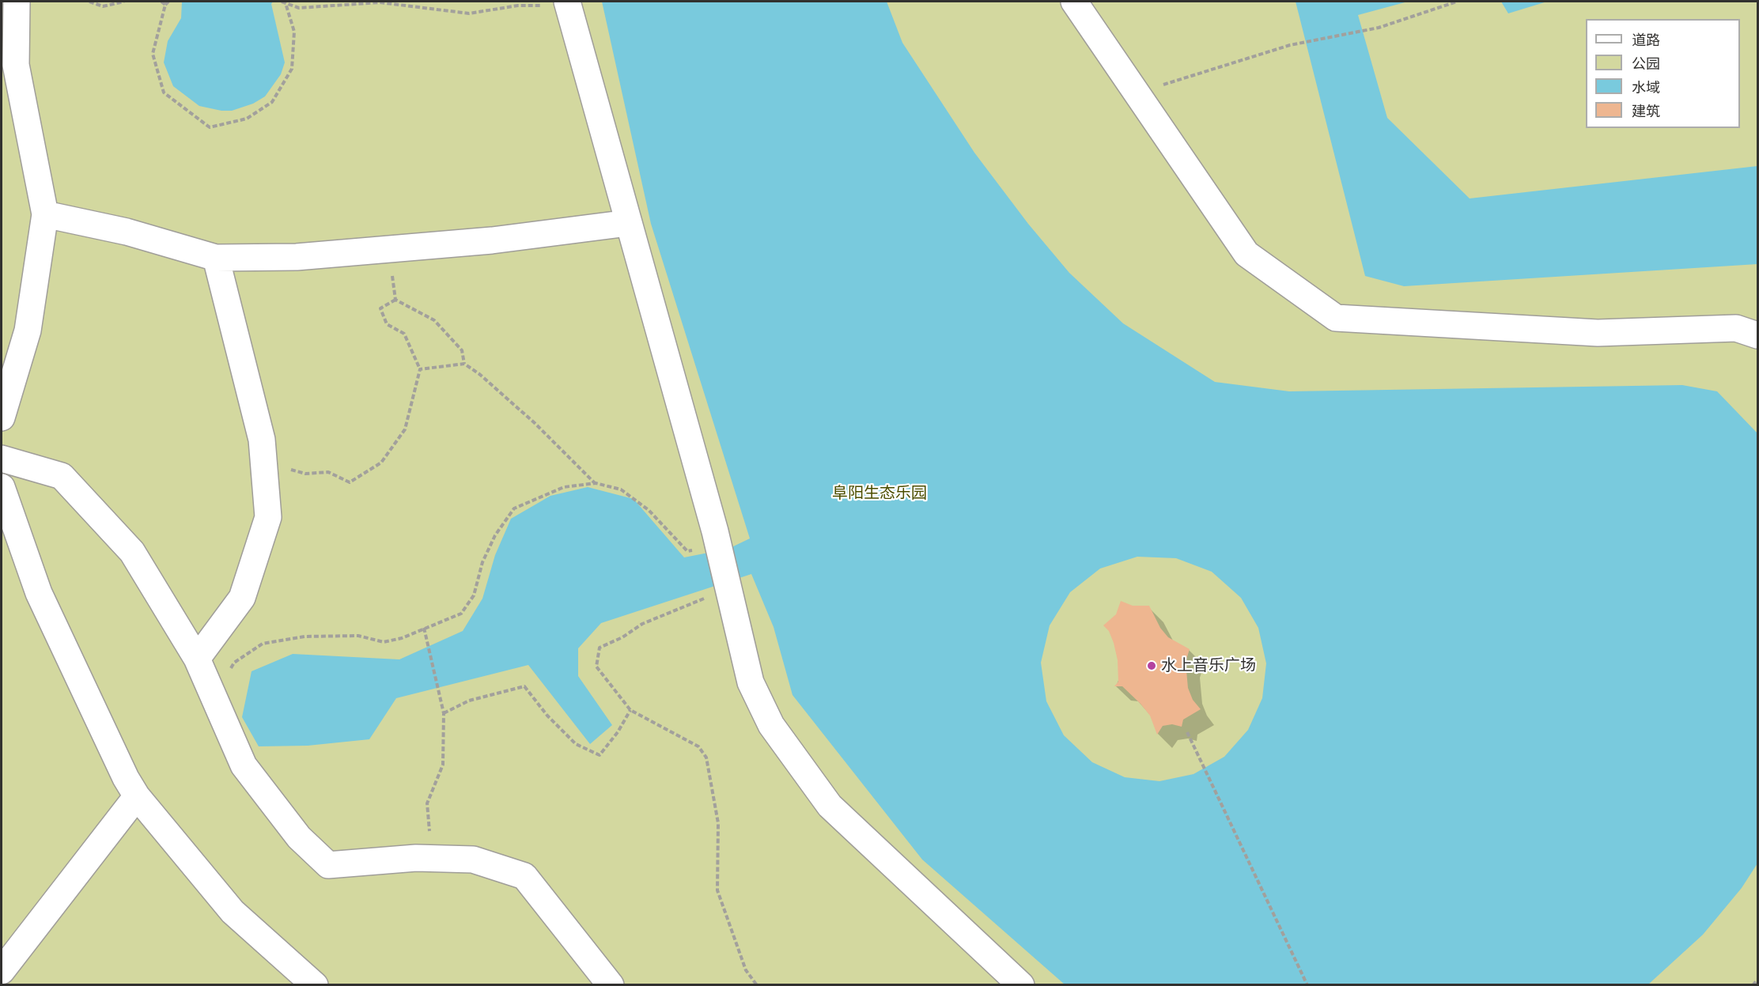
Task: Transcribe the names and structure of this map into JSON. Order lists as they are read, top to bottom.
{
  "parks": ["阜阳生态乐园"],
  "places": ["水上音乐广场"],
  "legend": [
    "道路",
    "公园",
    "水域",
    "建筑"
  ]
}
